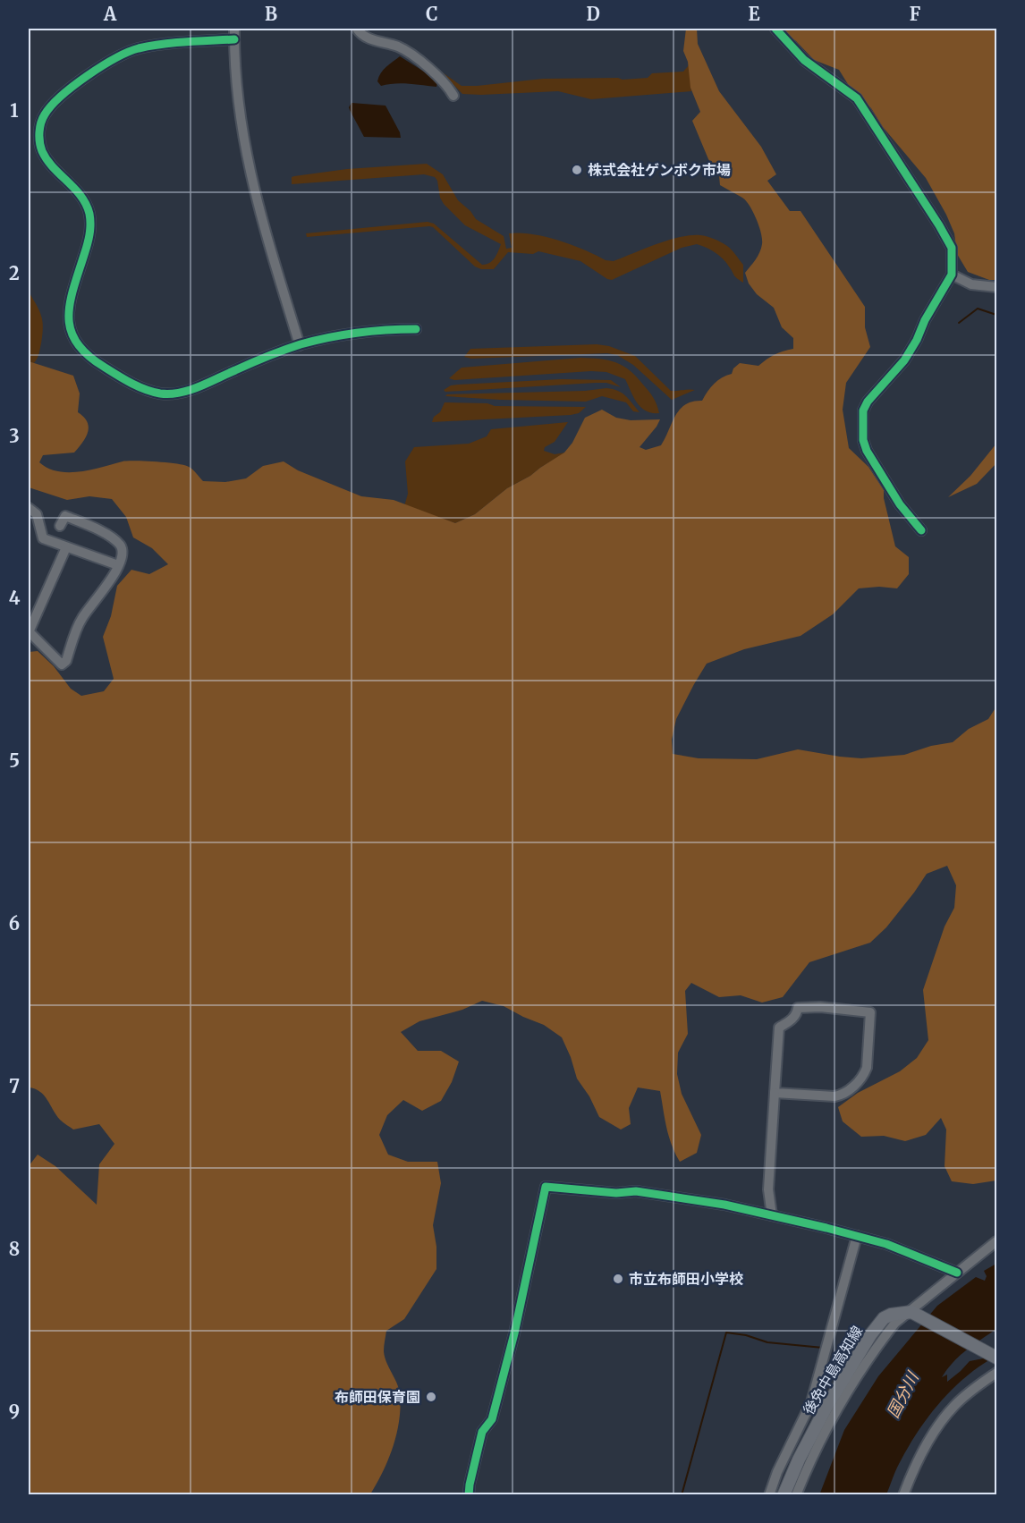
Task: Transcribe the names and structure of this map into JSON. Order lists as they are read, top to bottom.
{
  "streets": {
    "main road": ["後免中島高知線"]
  },
  "water": ["国分川"],
  "places": ["株式会社ゲンボク市場", "市立布師田小学校", "布師田保育園"],
  "grid": {
    "columns": [
      "A",
      "B",
      "C",
      "D",
      "E",
      "F"
    ],
    "rows": [
      "1",
      "2",
      "3",
      "4",
      "5",
      "6",
      "7",
      "8",
      "9"
    ]
  }
}
